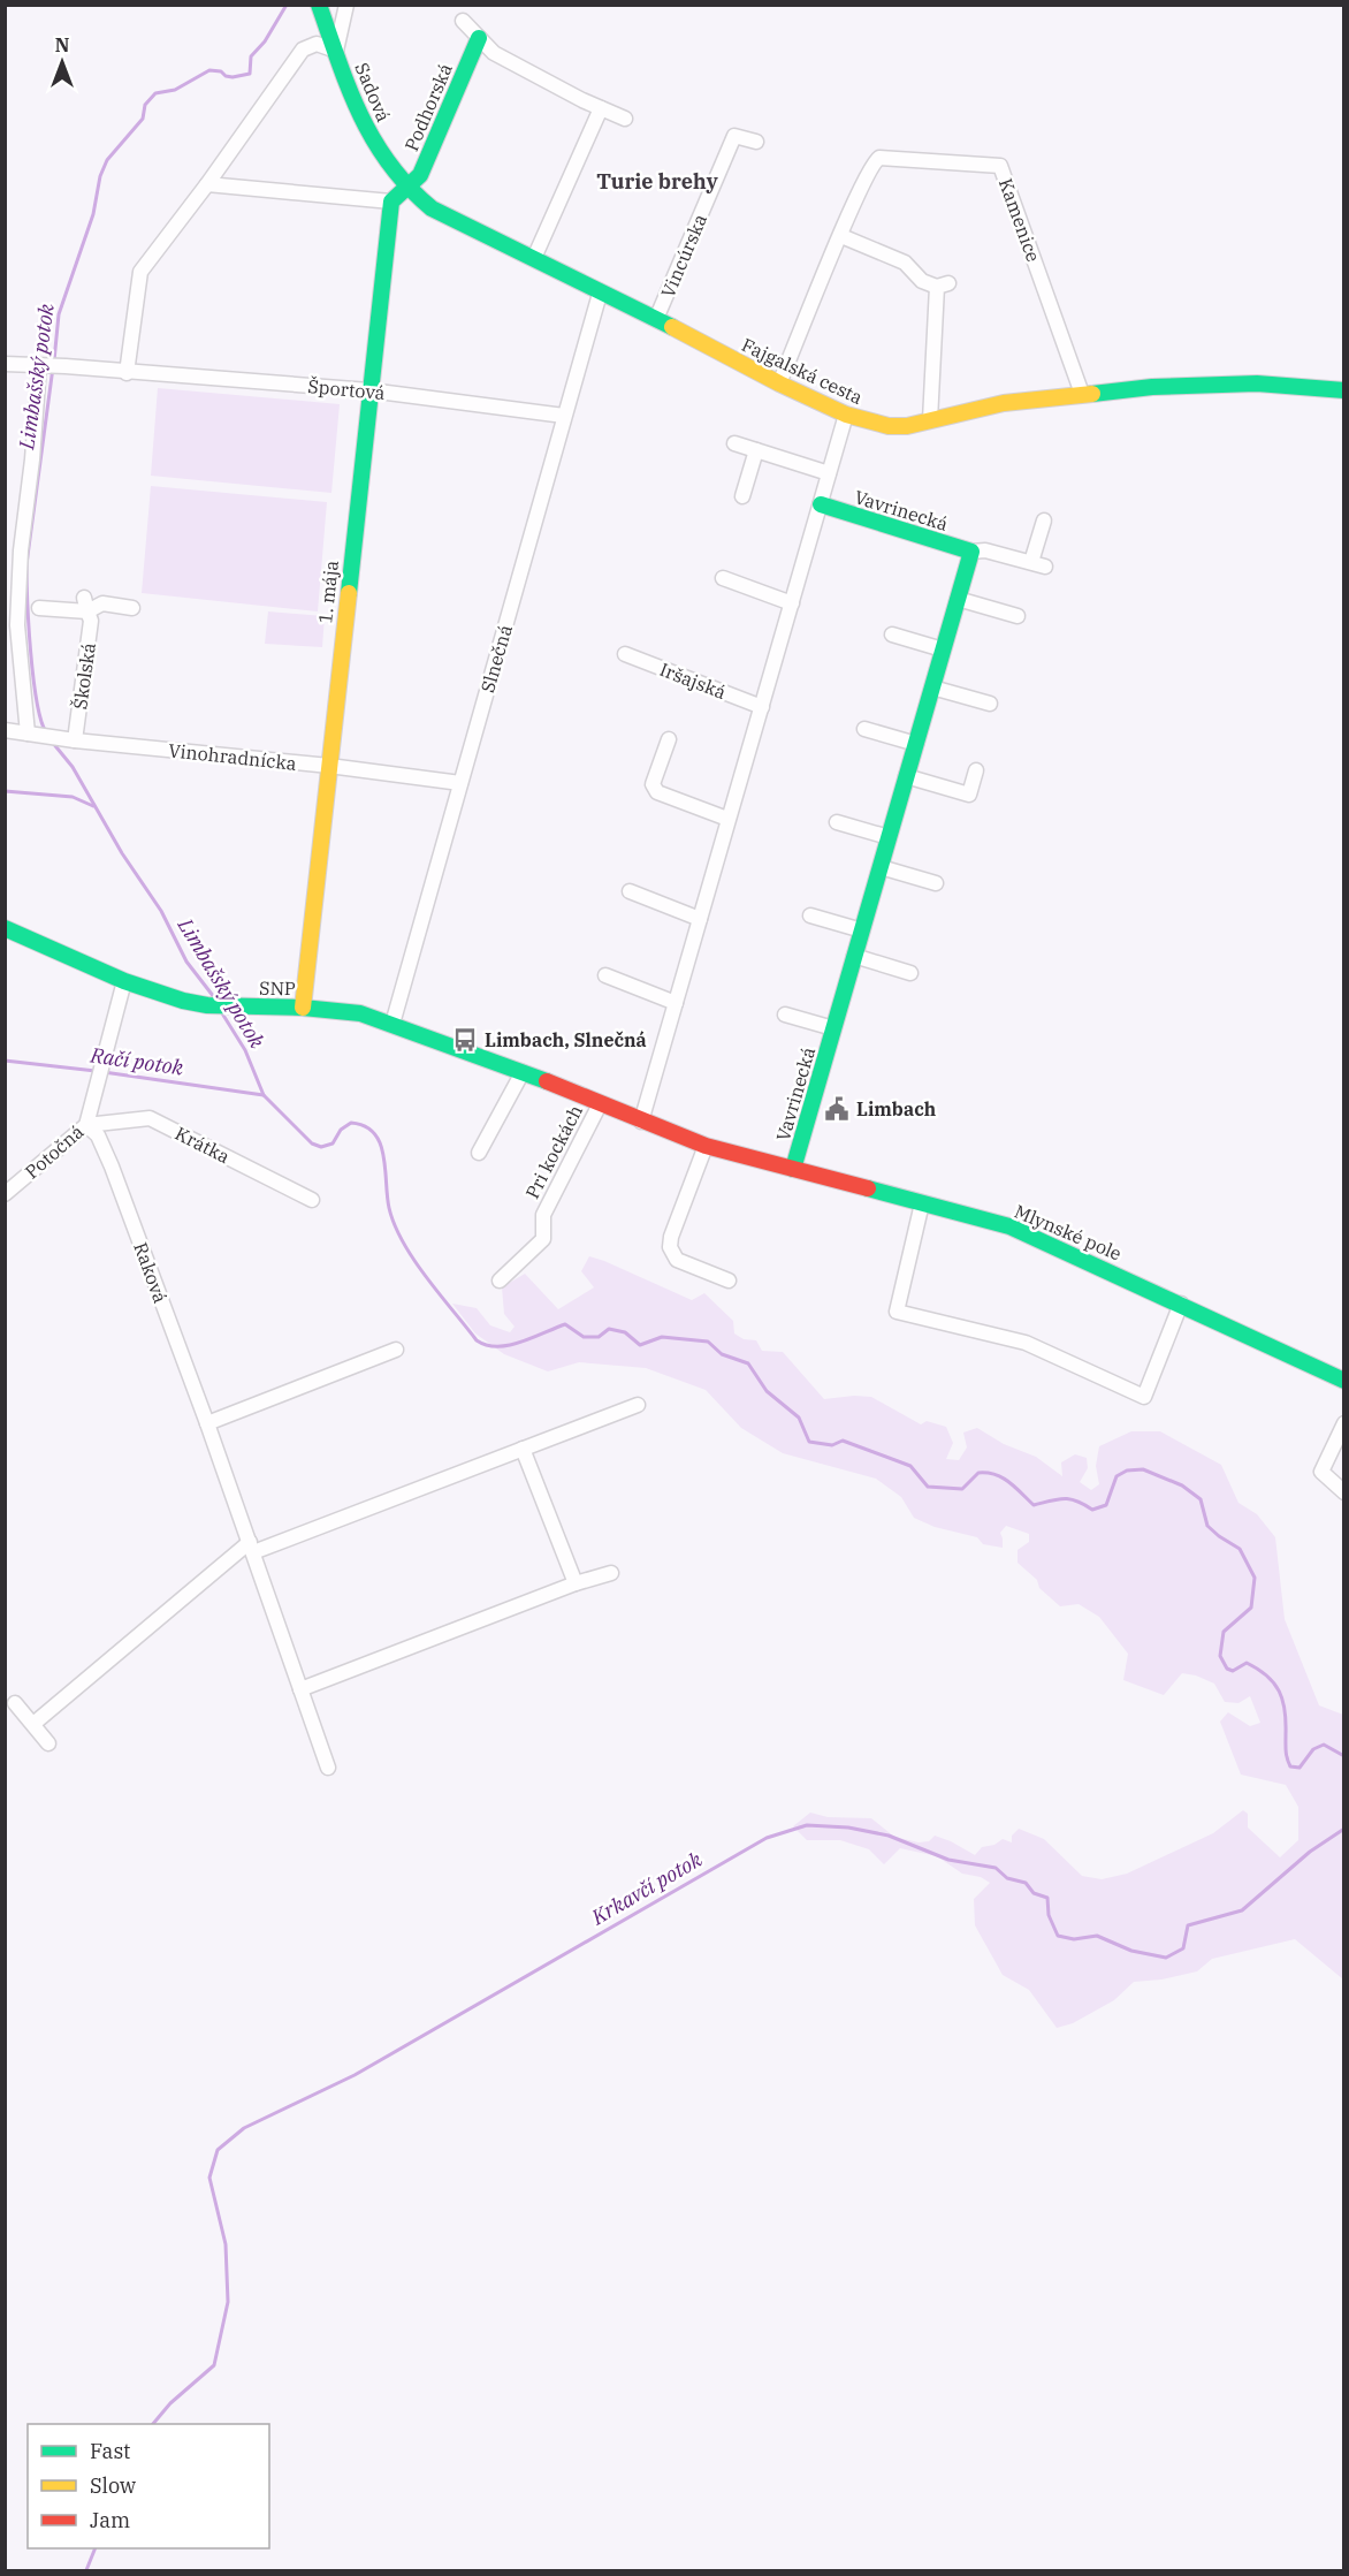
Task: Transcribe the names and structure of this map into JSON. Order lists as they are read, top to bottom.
{
  "streets": {
    "street": [
      "Sadová",
      "Podhorská",
      "Kamenice",
      "Vincúrska",
      "Fajgalská cesta",
      "Športová",
      "Vavrinecká",
      "1. mája",
      "Slnečná",
      "Školská",
      "Iršajská",
      "Vinohradnícka",
      "SNP",
      "Krátka",
      "Potočná",
      "Pri kockách",
      "Mlynské pole",
      "Raková"
    ]
  },
  "crossings": [
    ["Sadová", "Podhorská"],
    ["Sadová", "Fajgalská cesta"],
    ["Podhorská", "Fajgalská cesta"],
    ["Kamenice", "Fajgalská cesta"],
    ["Vincúrska", "Fajgalská cesta"],
    ["Fajgalská cesta", "Slnečná"],
    ["Športová", "1. mája"],
    ["Športová", "Slnečná"],
    ["Vavrinecká", "Mlynské pole"],
    ["1. mája", "Vinohradnícka"],
    ["1. mája", "SNP"],
    ["Slnečná", "Vinohradnícka"],
    ["Slnečná", "SNP"],
    ["Školská", "Vinohradnícka"],
    ["SNP", "Potočná"],
    ["SNP", "Pri kockách"],
    ["Krátka", "Potočná"],
    ["Krátka", "Raková"],
    ["Potočná", "Raková"],
    ["Pri kockách", "Mlynské pole"]
  ],
  "districts": ["Turie brehy"],
  "water": ["Limbašský potok", "Račí potok", "Krkavčí potok"],
  "places": {
    "bus stop": ["Limbach, Slnečná"],
    "public building": ["Limbach"]
  },
  "legend": ["Fast", "Slow", "Jam"],
  "north": "top"
}
